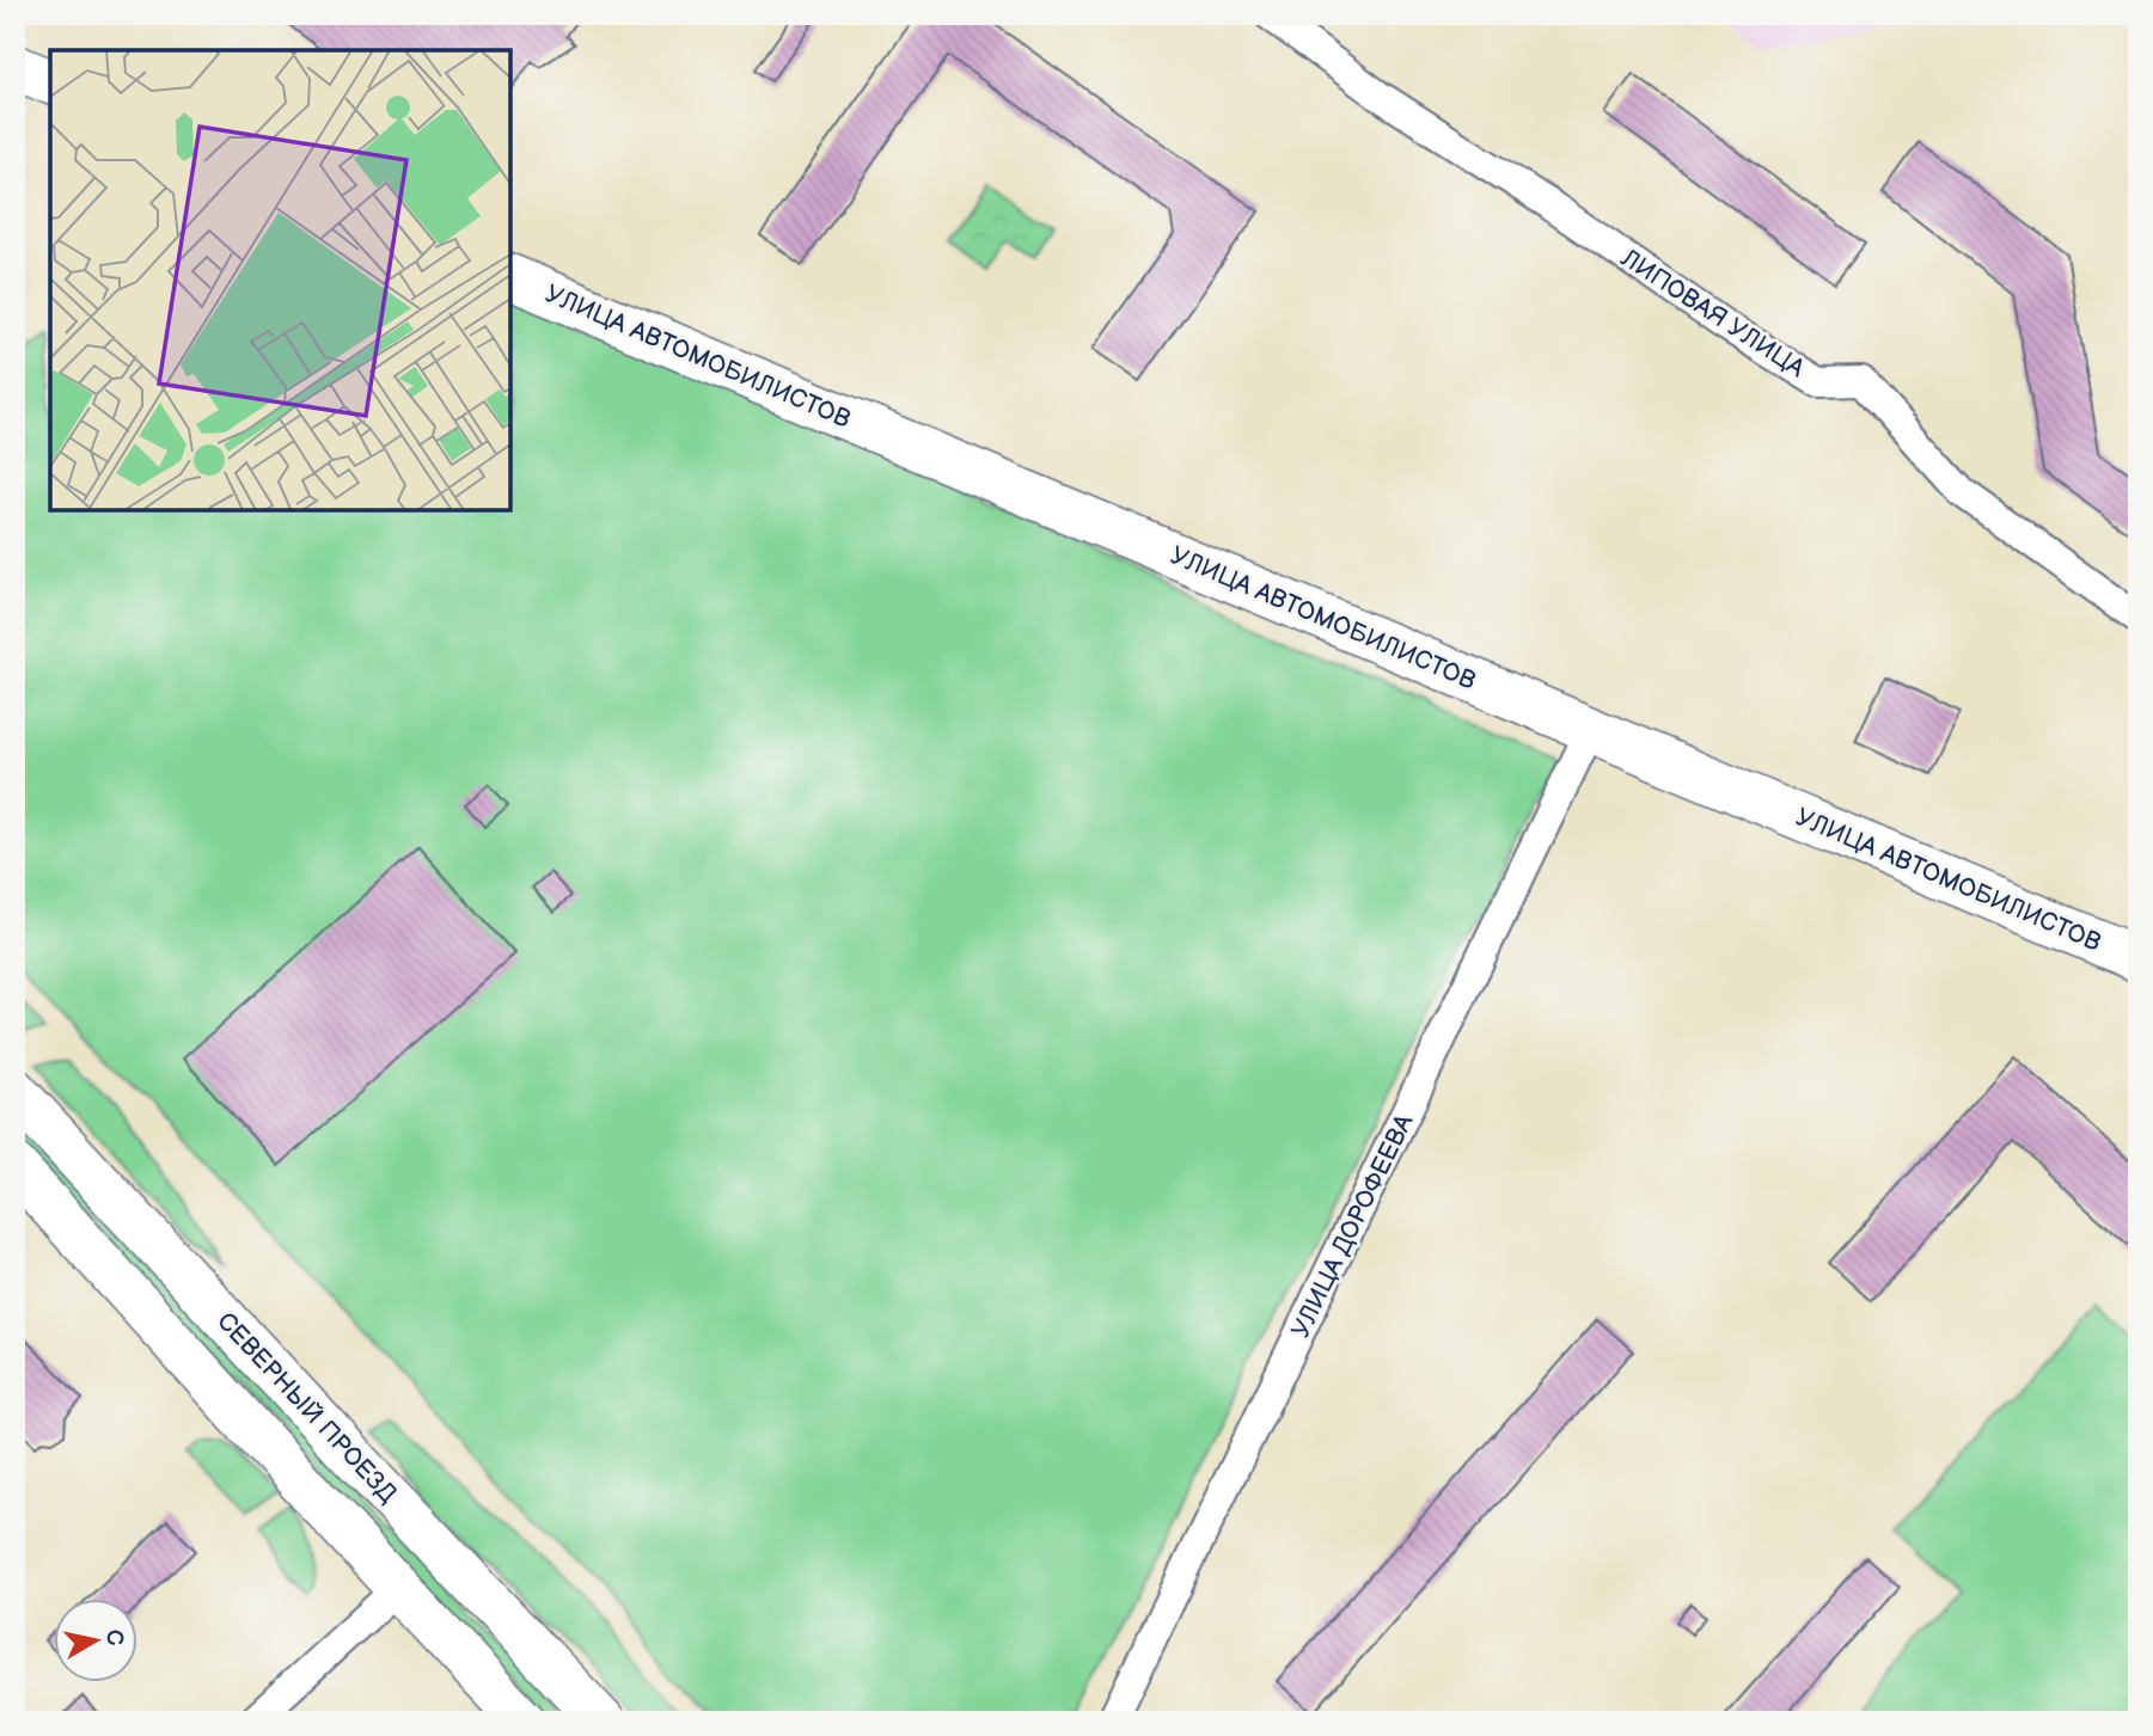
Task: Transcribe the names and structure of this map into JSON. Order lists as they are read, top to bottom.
{
  "streets": {
    "street": [
      "ЛИПОВАЯ УЛИЦА",
      "УЛИЦА АВТОМОБИЛИСТОВ",
      "УЛИЦА ДОРОФЕЕВА",
      "СЕВЕРНЫЙ ПРОЕЗД"
    ]
  },
  "crossings": [
    ["УЛИЦА АВТОМОБИЛИСТОВ", "УЛИЦА ДОРОФЕЕВА"]
  ],
  "north": "right"
}
